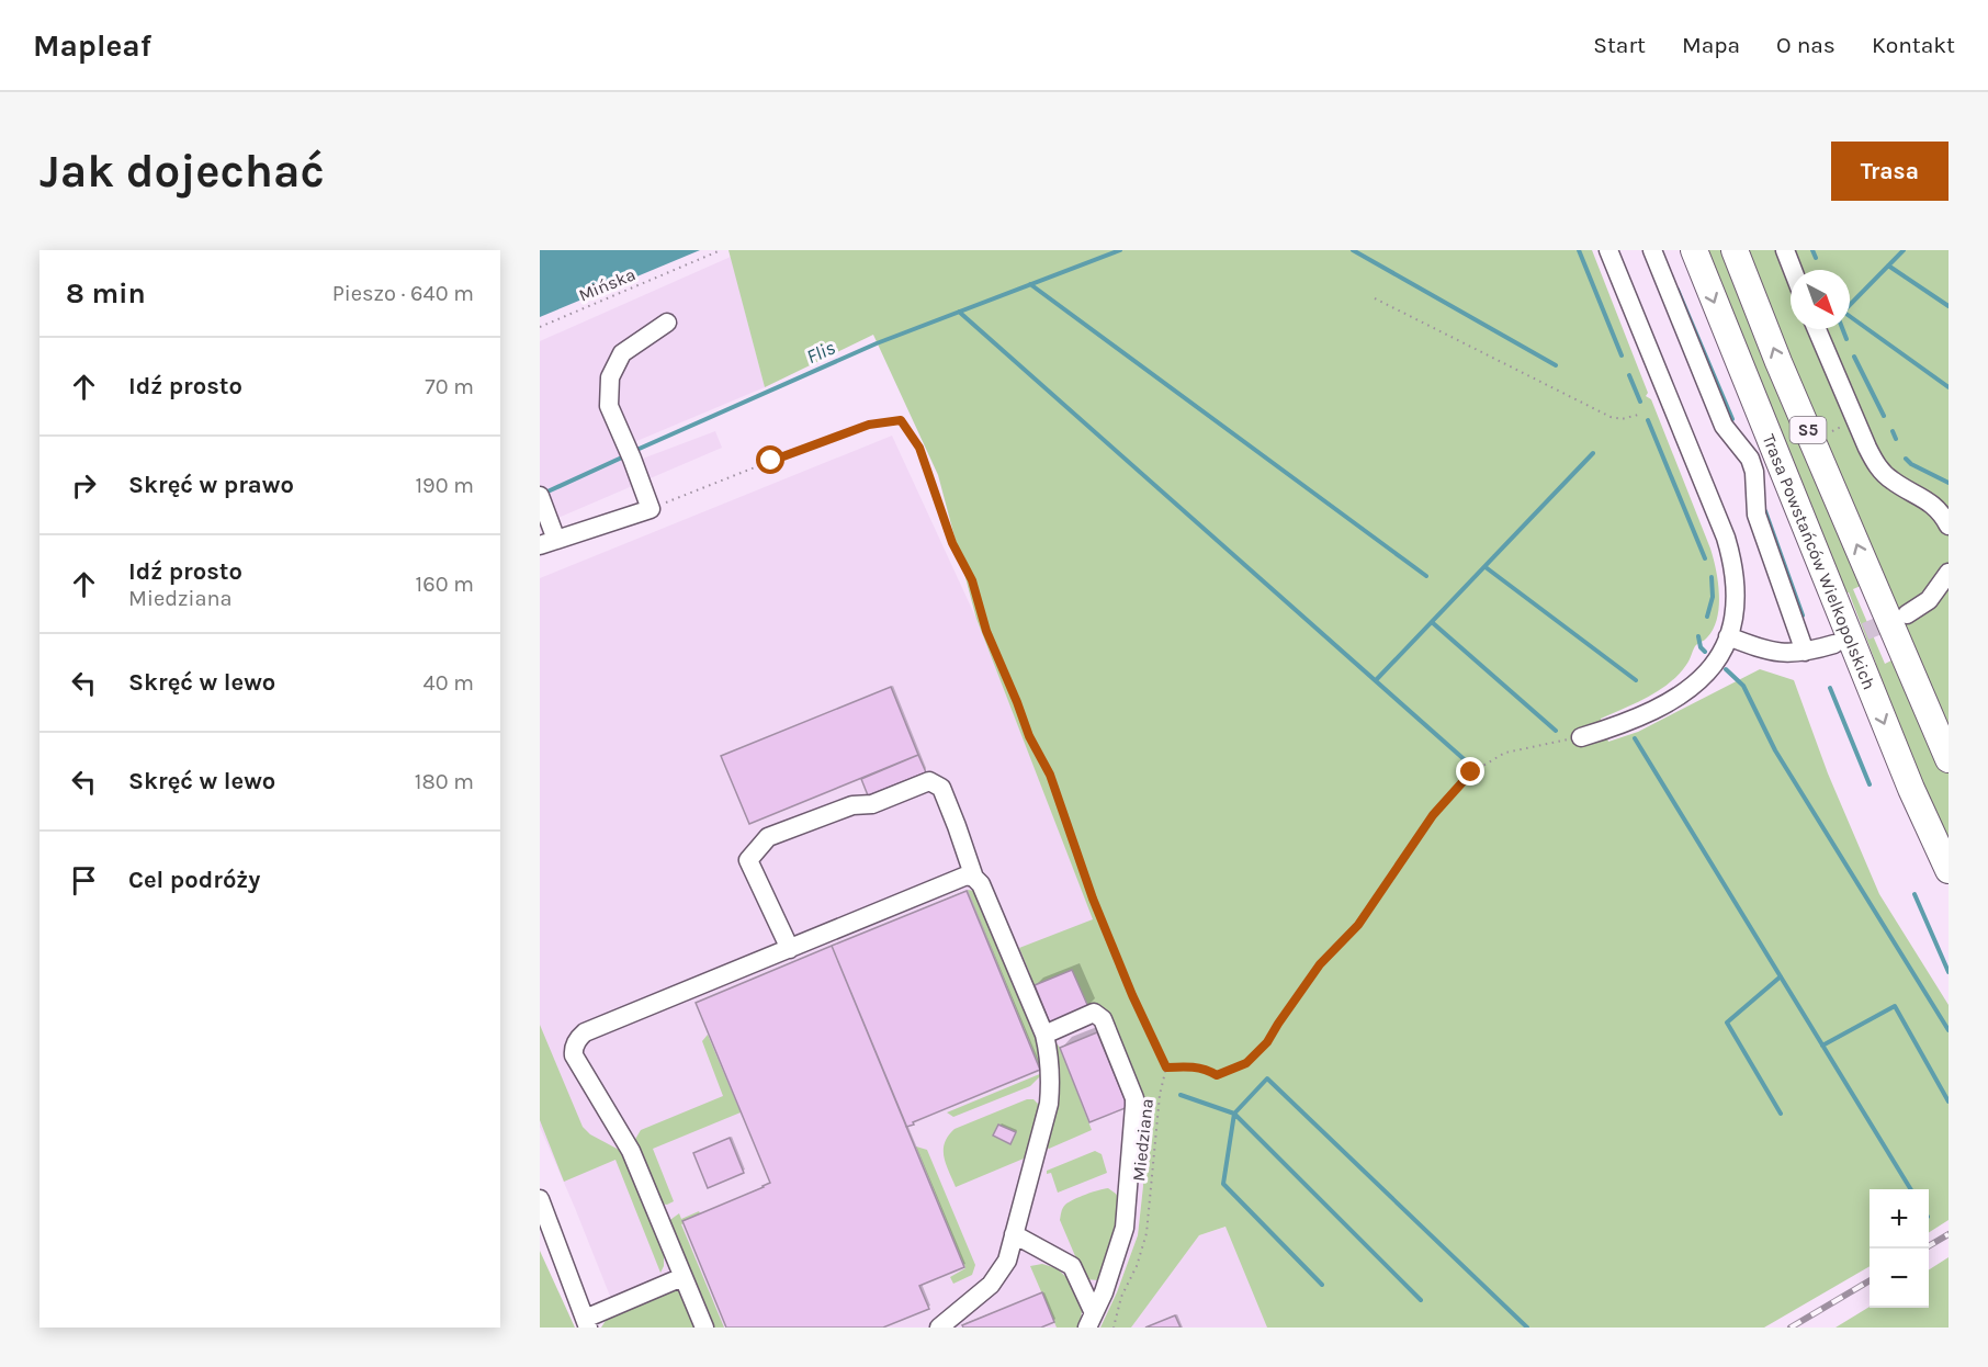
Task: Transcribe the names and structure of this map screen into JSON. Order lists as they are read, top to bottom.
{
  "streets": {
    "highway": ["S5", "Trasa Powstańców Wielkopolskich"],
    "path": ["Mińska", "Miedziana"]
  },
  "water": ["Flis"],
  "north": "bottom right",
  "page": {
    "header": "Mapleaf",
    "nav": [
      "Start",
      "Mapa",
      "O nas",
      "Kontakt"
    ],
    "buttons": "Trasa",
    "title": "Jak dojechać",
    "heading": ["8 min", "Pieszo · 640 m"],
    "list": [
      ["Idź prosto", "70 m"],
      ["Skręć w prawo", "190 m"],
      ["Idź prosto", "Miedziana", "160 m"],
      ["Skręć w lewo", "40 m"],
      ["Skręć w lewo", "180 m"],
      "Cel podróży"
    ],
    "map_buttons": ["+", "−"]
  }
}
